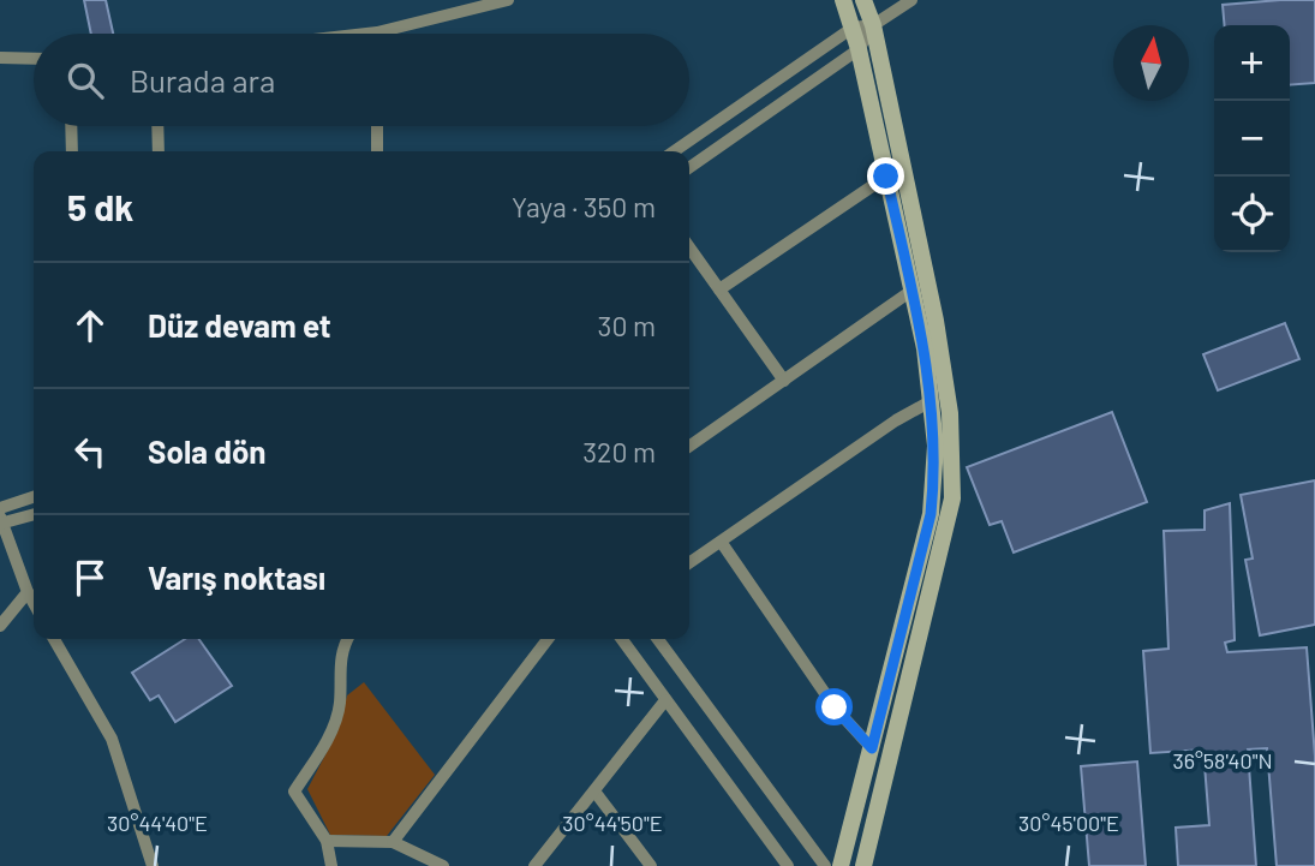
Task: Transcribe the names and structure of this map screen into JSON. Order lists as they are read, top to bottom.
{
  "north": "top",
  "page": {
    "map_buttons": ["+", "−"],
    "search": "Burada ara",
    "heading": ["5 dk", "Yaya · 350 m"],
    "list": [
      ["Düz devam et", "30 m"],
      ["Sola dön", "320 m"],
      "Varış noktası"
    ]
  },
  "coordinates": [
    "36°58'40\"N",
    "30°44'40\"E",
    "30°44'50\"E",
    "30°45'00\"E"
  ]
}
